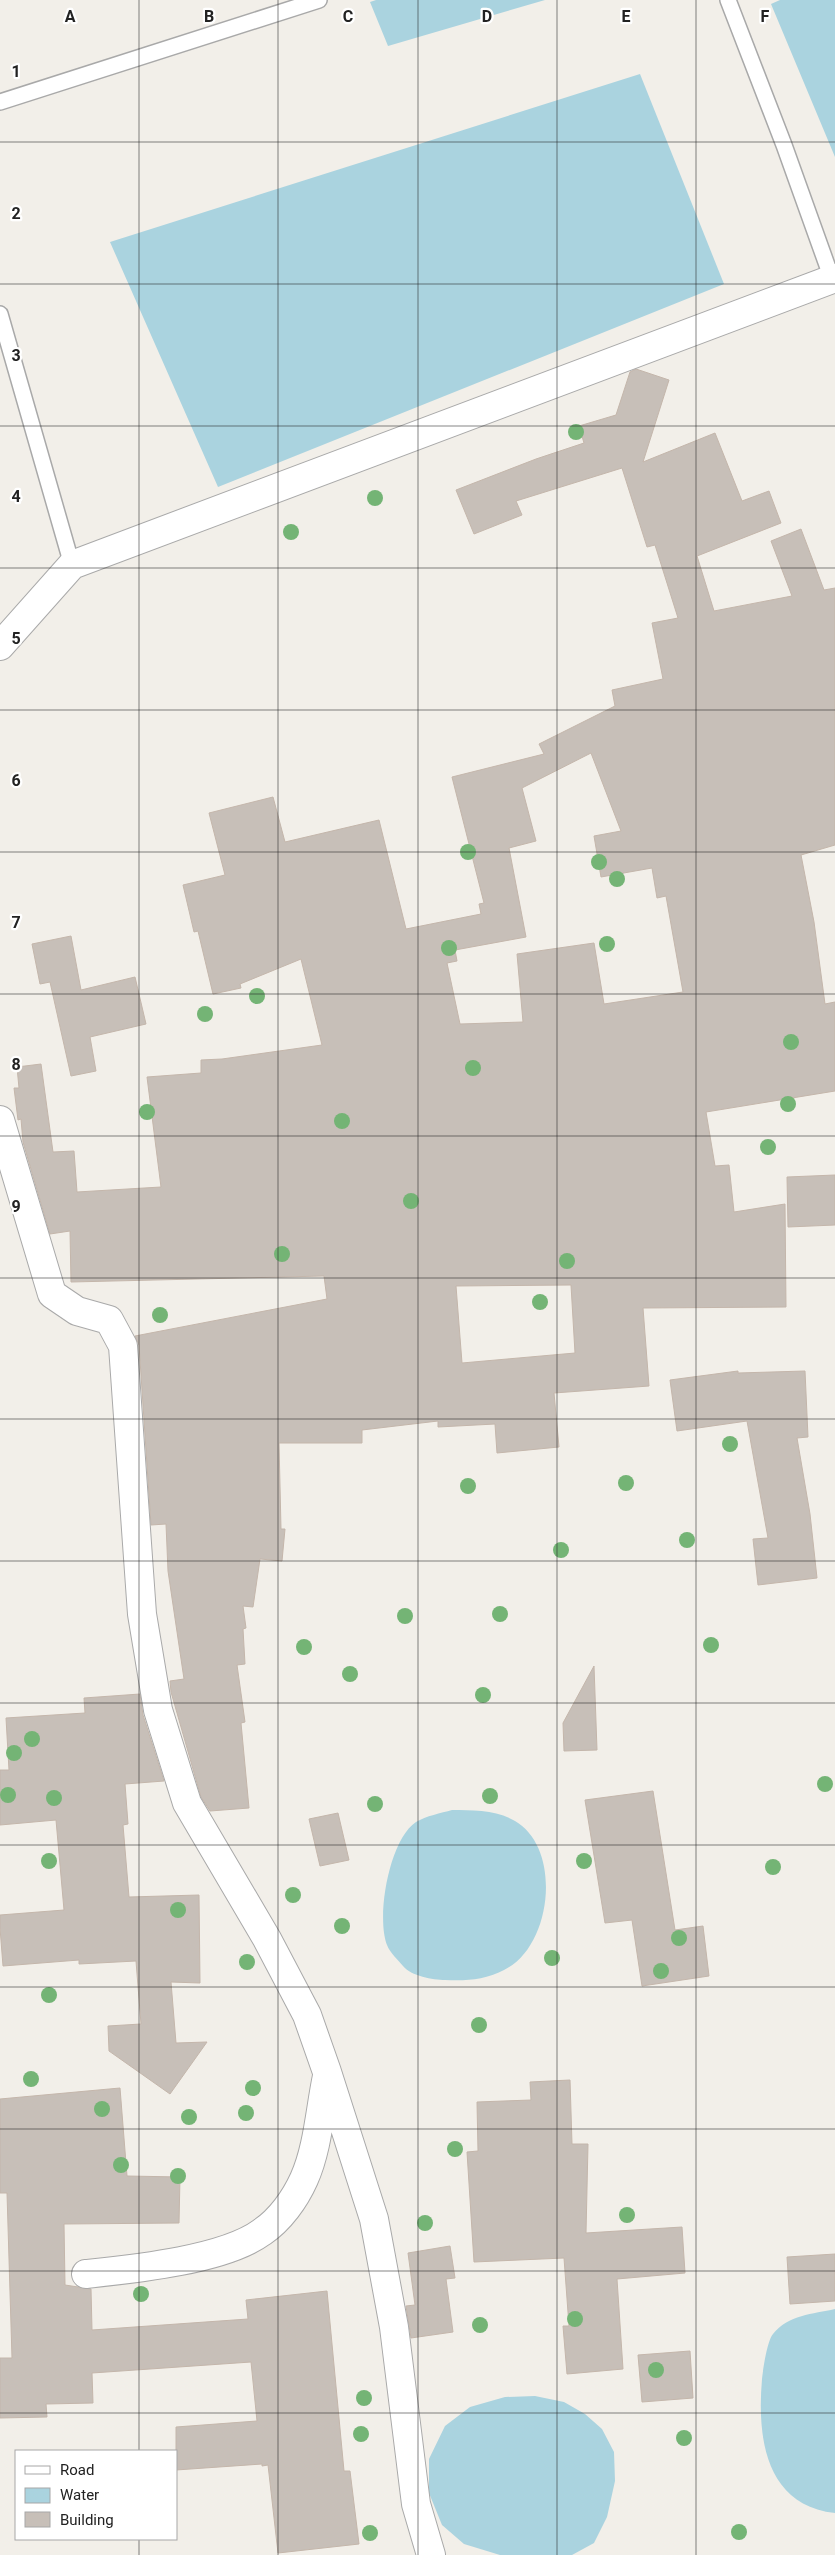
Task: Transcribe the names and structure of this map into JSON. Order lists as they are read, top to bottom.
{
  "legend": ["Road", "Water", "Building"],
  "grid": {
    "columns": [
      "A",
      "B",
      "C",
      "D",
      "E",
      "F"
    ],
    "rows": [
      "1",
      "2",
      "3",
      "4",
      "5",
      "6",
      "7",
      "8",
      "9"
    ]
  }
}
